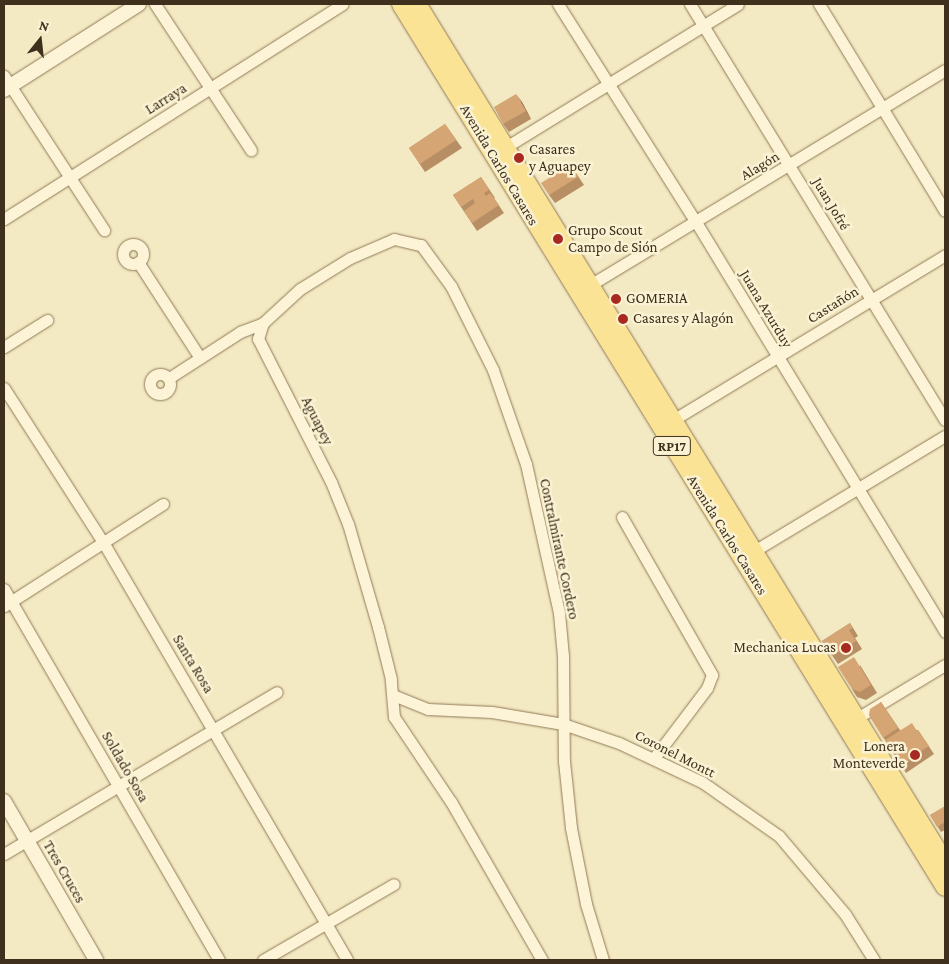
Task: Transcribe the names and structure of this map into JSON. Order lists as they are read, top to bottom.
{
  "streets": {
    "main road": ["Avenida Carlos Casares", "RP17"],
    "street": [
      "Larraya",
      "Alagón",
      "Juan Jofré",
      "Castañón",
      "Juana Azurduy",
      "Aguapey",
      "Contralmirante Cordero",
      "Santa Rosa",
      "Coronel Montt",
      "Soldado Sosa",
      "Tres Cruces"
    ]
  },
  "crossings": [
    ["Avenida Carlos Casares", "Alagón"],
    ["Avenida Carlos Casares", "Castañón"],
    ["Alagón", "Juan Jofré"],
    ["Alagón", "Juana Azurduy"],
    ["Juan Jofré", "Castañón"],
    ["Castañón", "Juana Azurduy"],
    ["Aguapey", "Contralmirante Cordero"],
    ["Aguapey", "Coronel Montt"],
    ["Contralmirante Cordero", "Coronel Montt"]
  ],
  "places": [
    "Casares y Aguapey",
    "Grupo Scout Campo de Sión",
    "GOMERIA",
    "Casares y Alagón",
    "Mechanica Lucas",
    "Lonera Monteverde"
  ],
  "north": "top"
}
